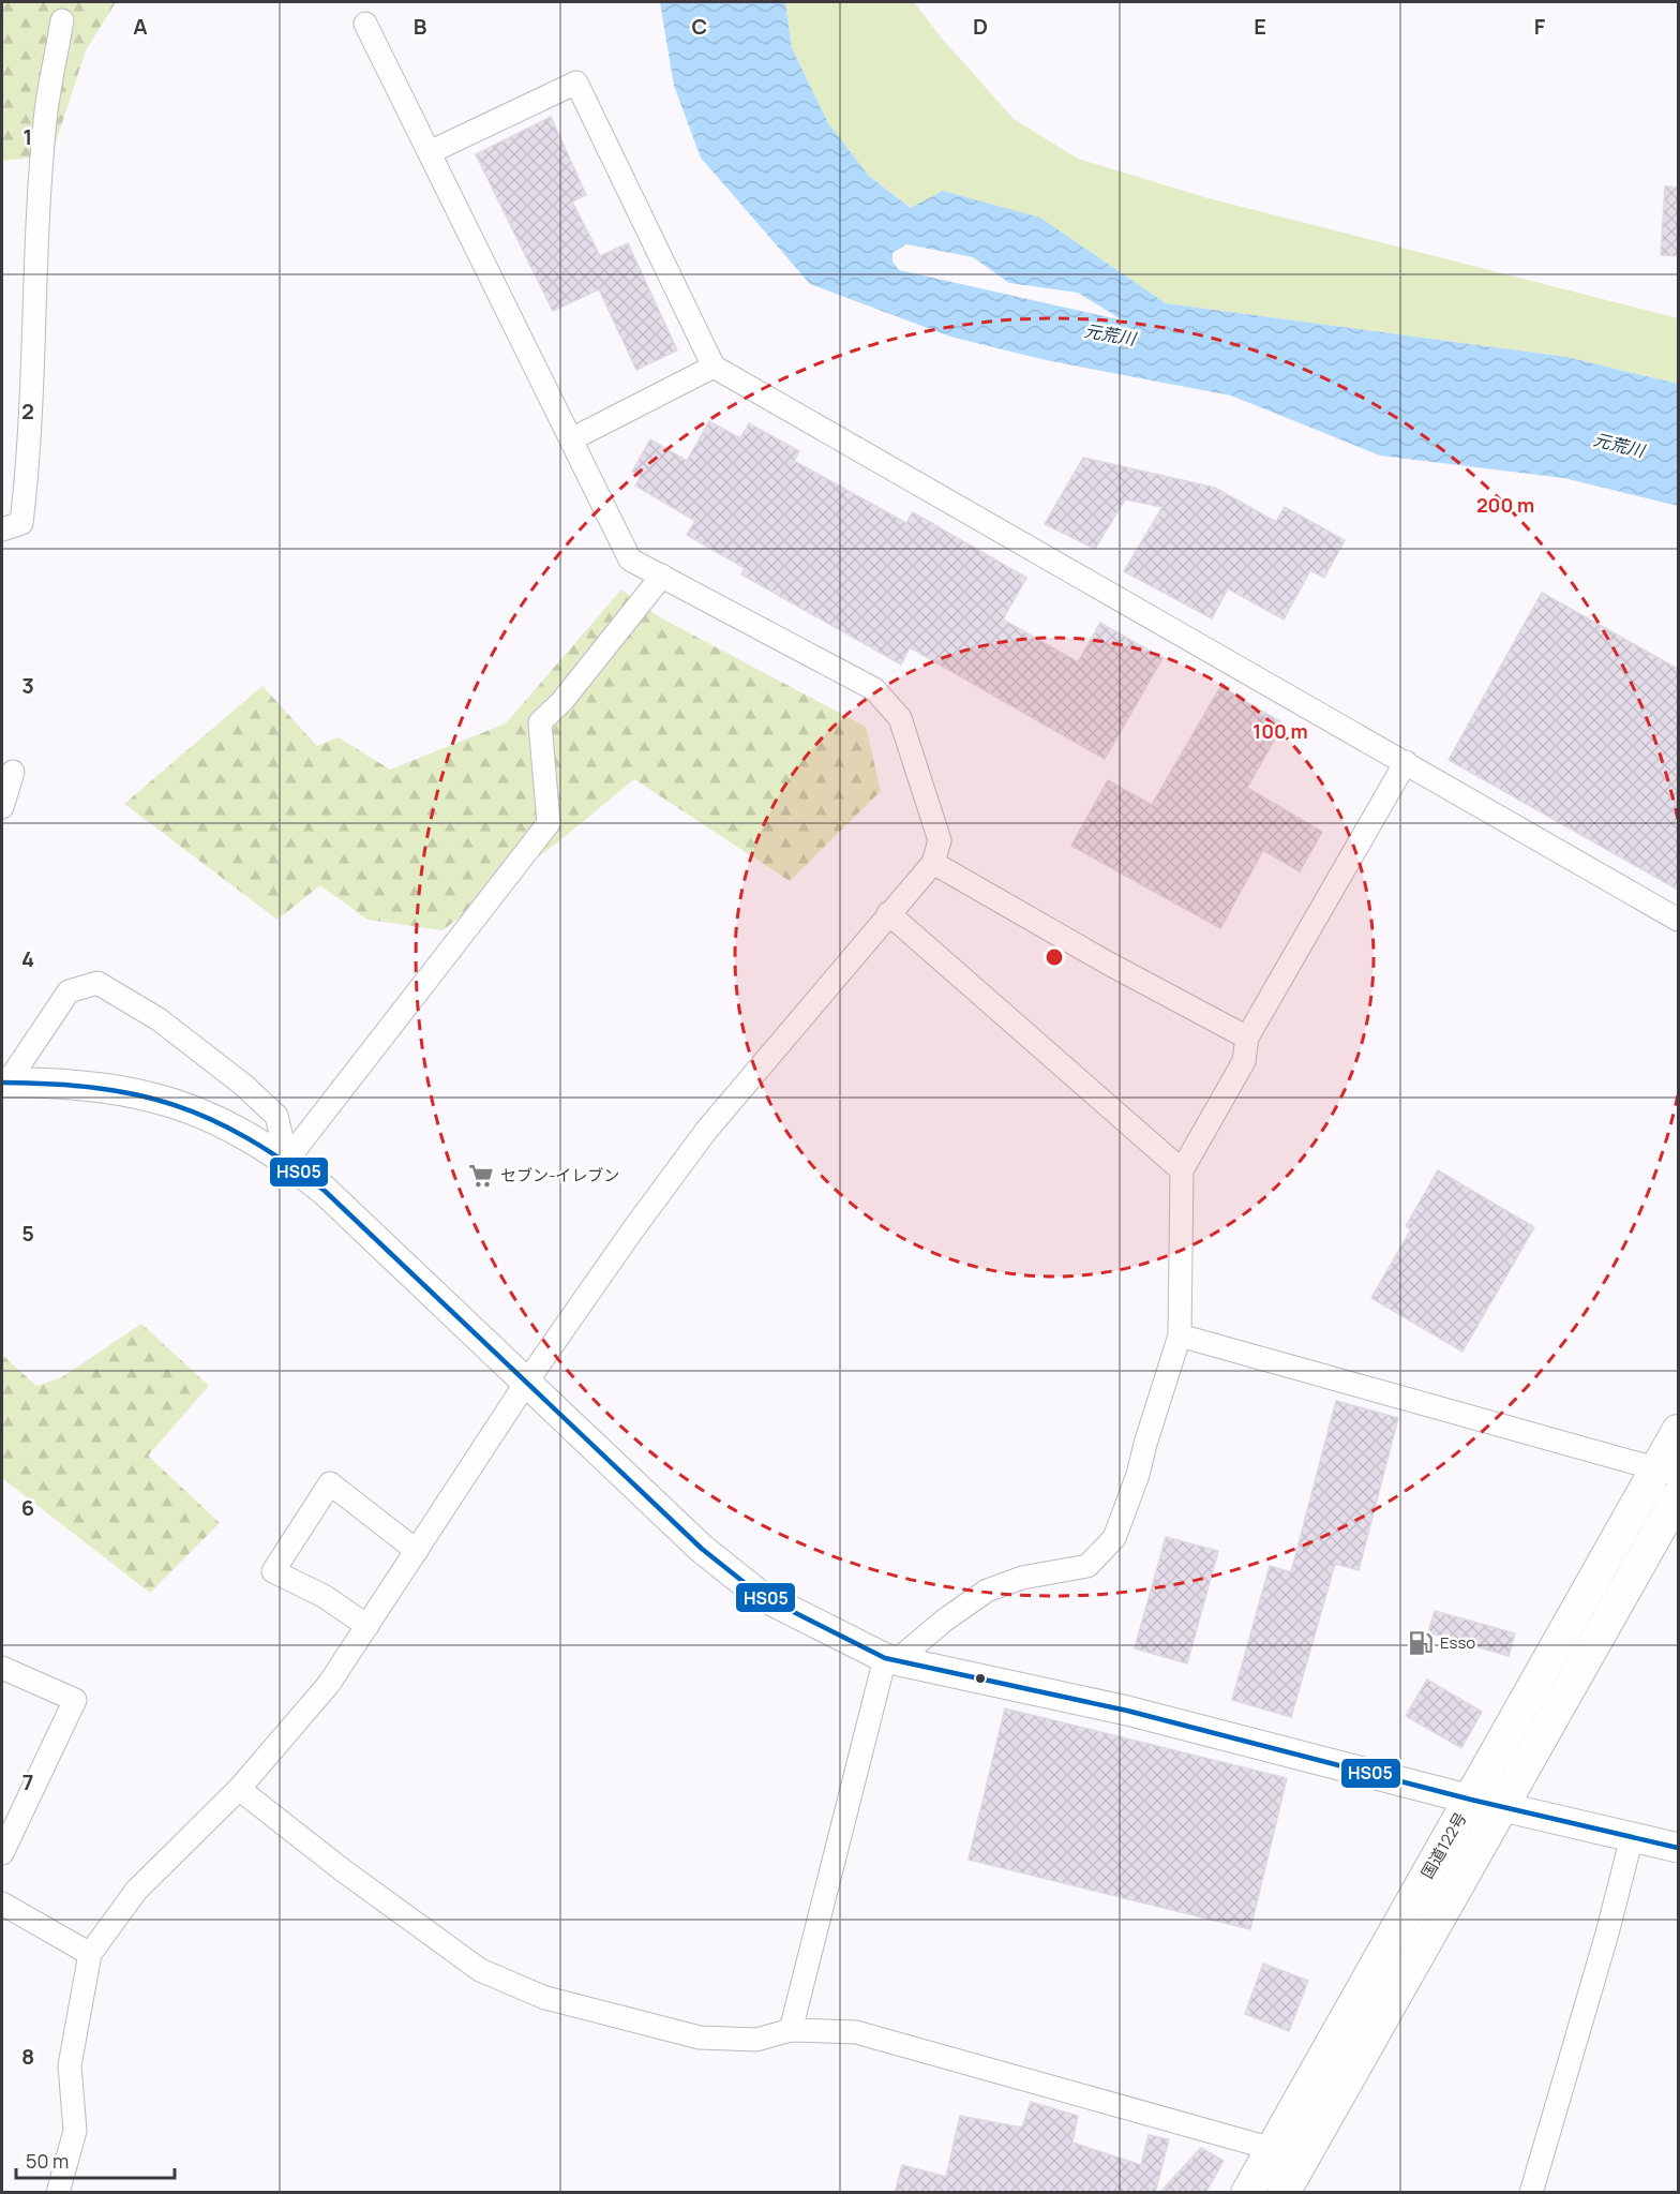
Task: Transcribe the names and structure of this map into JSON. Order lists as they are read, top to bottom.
{
  "streets": {
    "highway": ["国道122号"]
  },
  "water": ["元荒川"],
  "places": {
    "supermarket": ["セブン-イレブン"],
    "fuel station": ["Esso"]
  },
  "lines": ["transit line HS05"],
  "scale_bar": "50 m",
  "grid": {
    "columns": [
      "A",
      "B",
      "C",
      "D",
      "E",
      "F"
    ],
    "rows": [
      "1",
      "2",
      "3",
      "4",
      "5",
      "6",
      "7",
      "8"
    ]
  },
  "rings": ["200 m", "100 m"]
}
